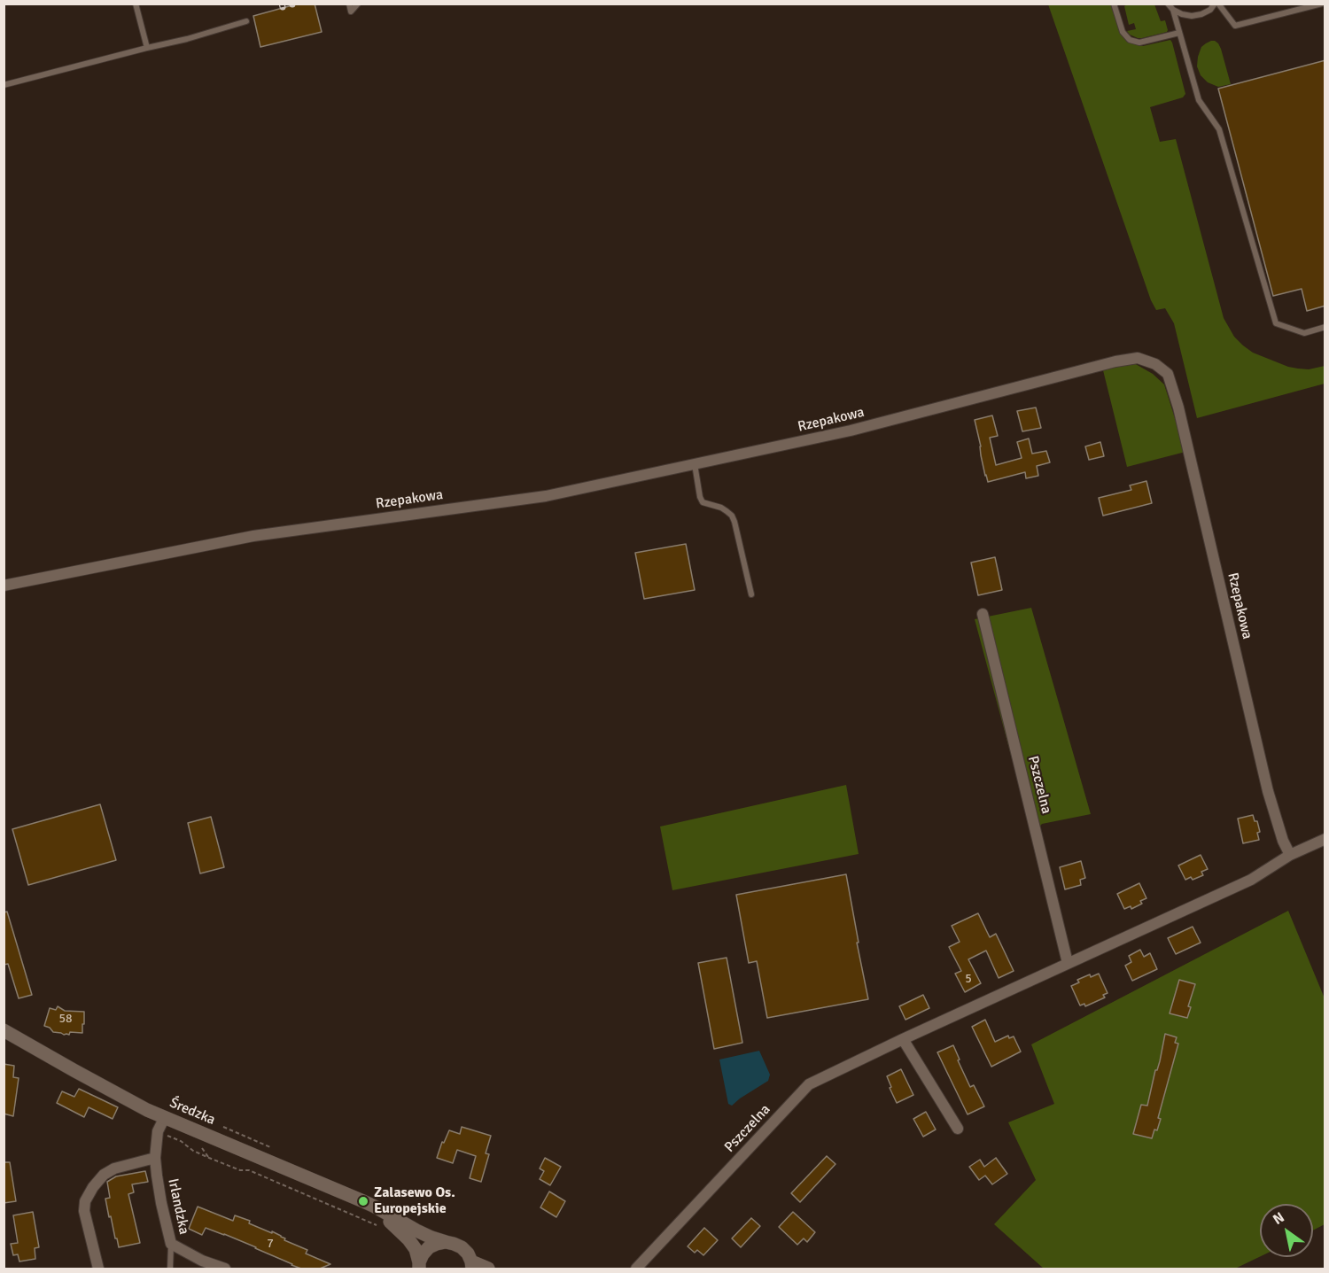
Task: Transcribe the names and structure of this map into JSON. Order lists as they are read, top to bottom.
{
  "streets": {
    "street": [
      "Rzepakowa",
      "Pszczelna",
      "Średzka",
      "Irlandzka"
    ]
  },
  "crossings": [
    ["Rzepakowa", "Pszczelna"],
    ["Średzka", "Irlandzka"]
  ],
  "places": ["Zalasewo Os. Europejskie"],
  "house_numbers": ["5", "58", "7"],
  "north": "top left"
}
